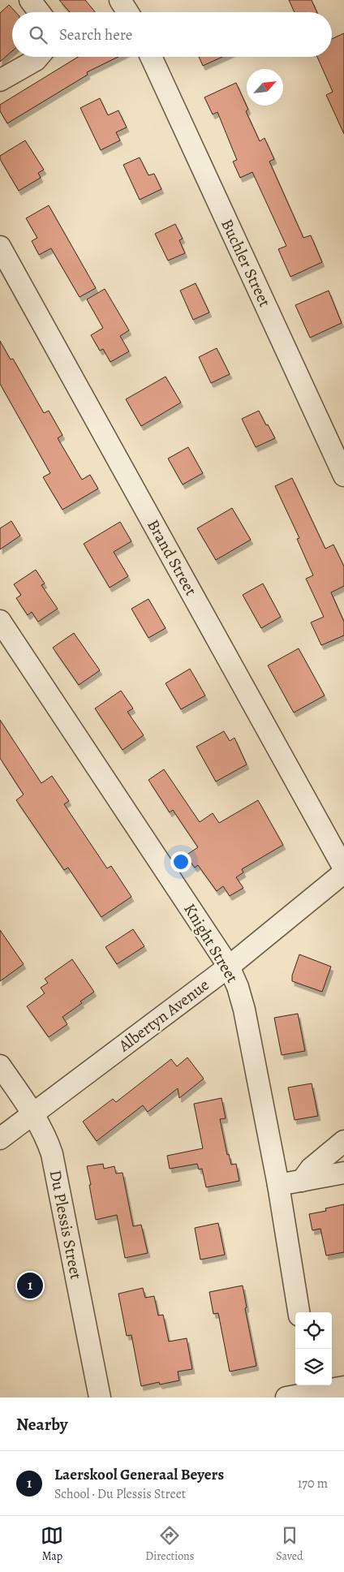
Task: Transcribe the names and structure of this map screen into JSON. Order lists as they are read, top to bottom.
{
  "streets": {
    "street": [
      "Buchler Street",
      "Brand Street",
      "Knight Street",
      "Albertyn Avenue",
      "Du Plessis Street"
    ]
  },
  "crossings": [
    ["Knight Street", "Albertyn Avenue"],
    ["Albertyn Avenue", "Du Plessis Street"]
  ],
  "north": "top right",
  "page": {
    "search": "Search here",
    "pins": "1",
    "heading": "Nearby",
    "list": [
      {
        "mark": "1",
        "name": "Laerskool Generaal Beyers",
        "note": "School · Du Plessis Street",
        "value": "170 m"
      }
    ],
    "nav": ["Map", "Directions", "Saved"]
  }
}
